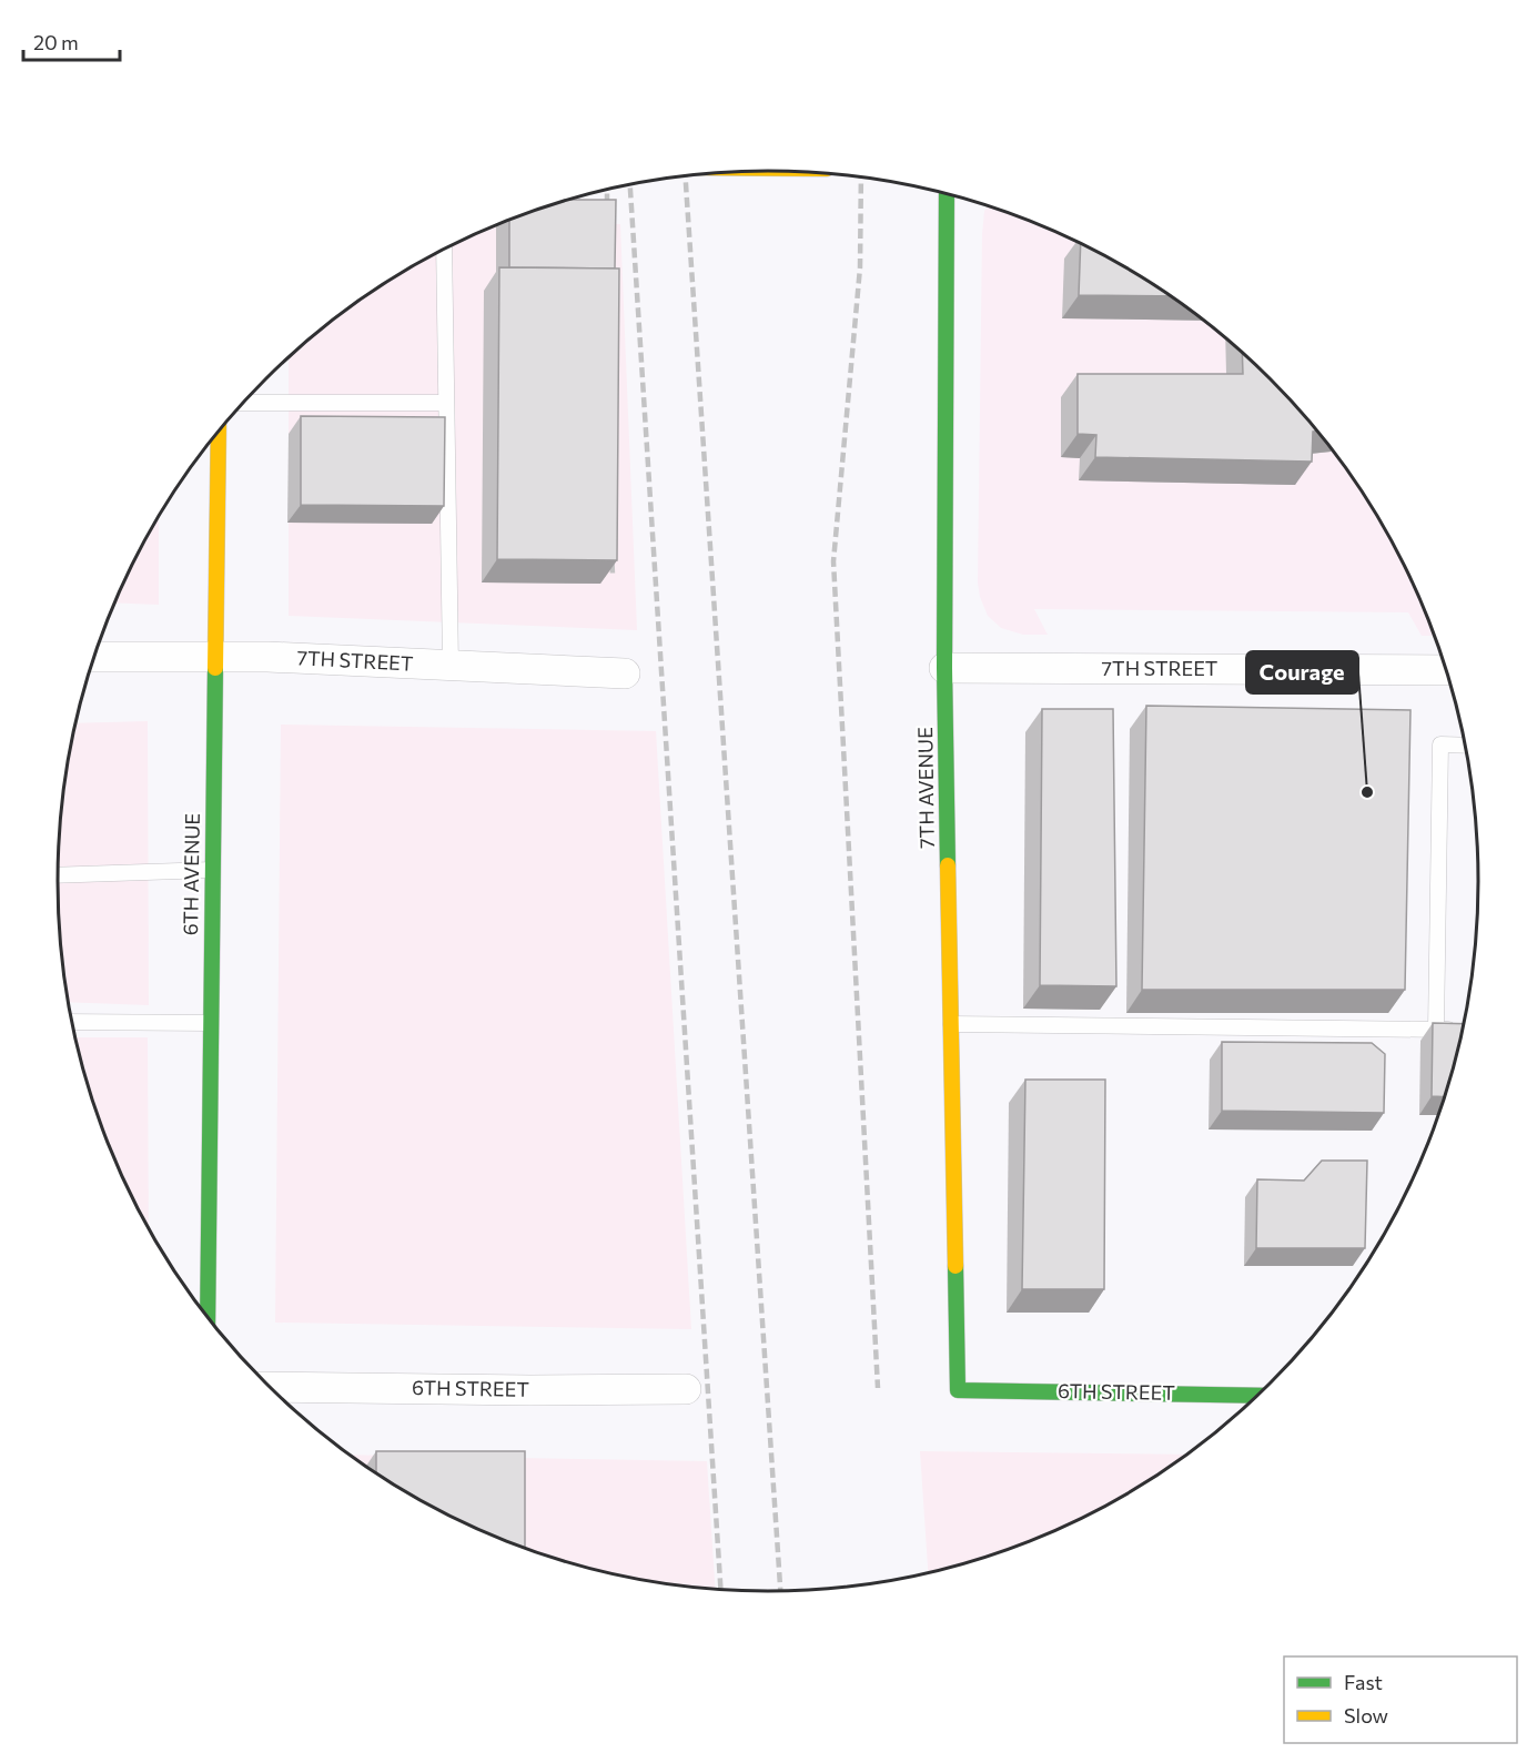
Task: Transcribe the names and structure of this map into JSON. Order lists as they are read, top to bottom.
{
  "streets": {
    "street": [
      "7TH STREET",
      "7TH AVENUE",
      "6TH AVENUE",
      "6TH STREET"
    ]
  },
  "crossings": [
    ["7TH STREET", "7TH AVENUE"],
    ["7TH STREET", "6TH AVENUE"],
    ["7TH AVENUE", "6TH STREET"]
  ],
  "places": ["Courage"],
  "legend": ["Fast", "Slow"],
  "scale_bar": "20 m"
}
